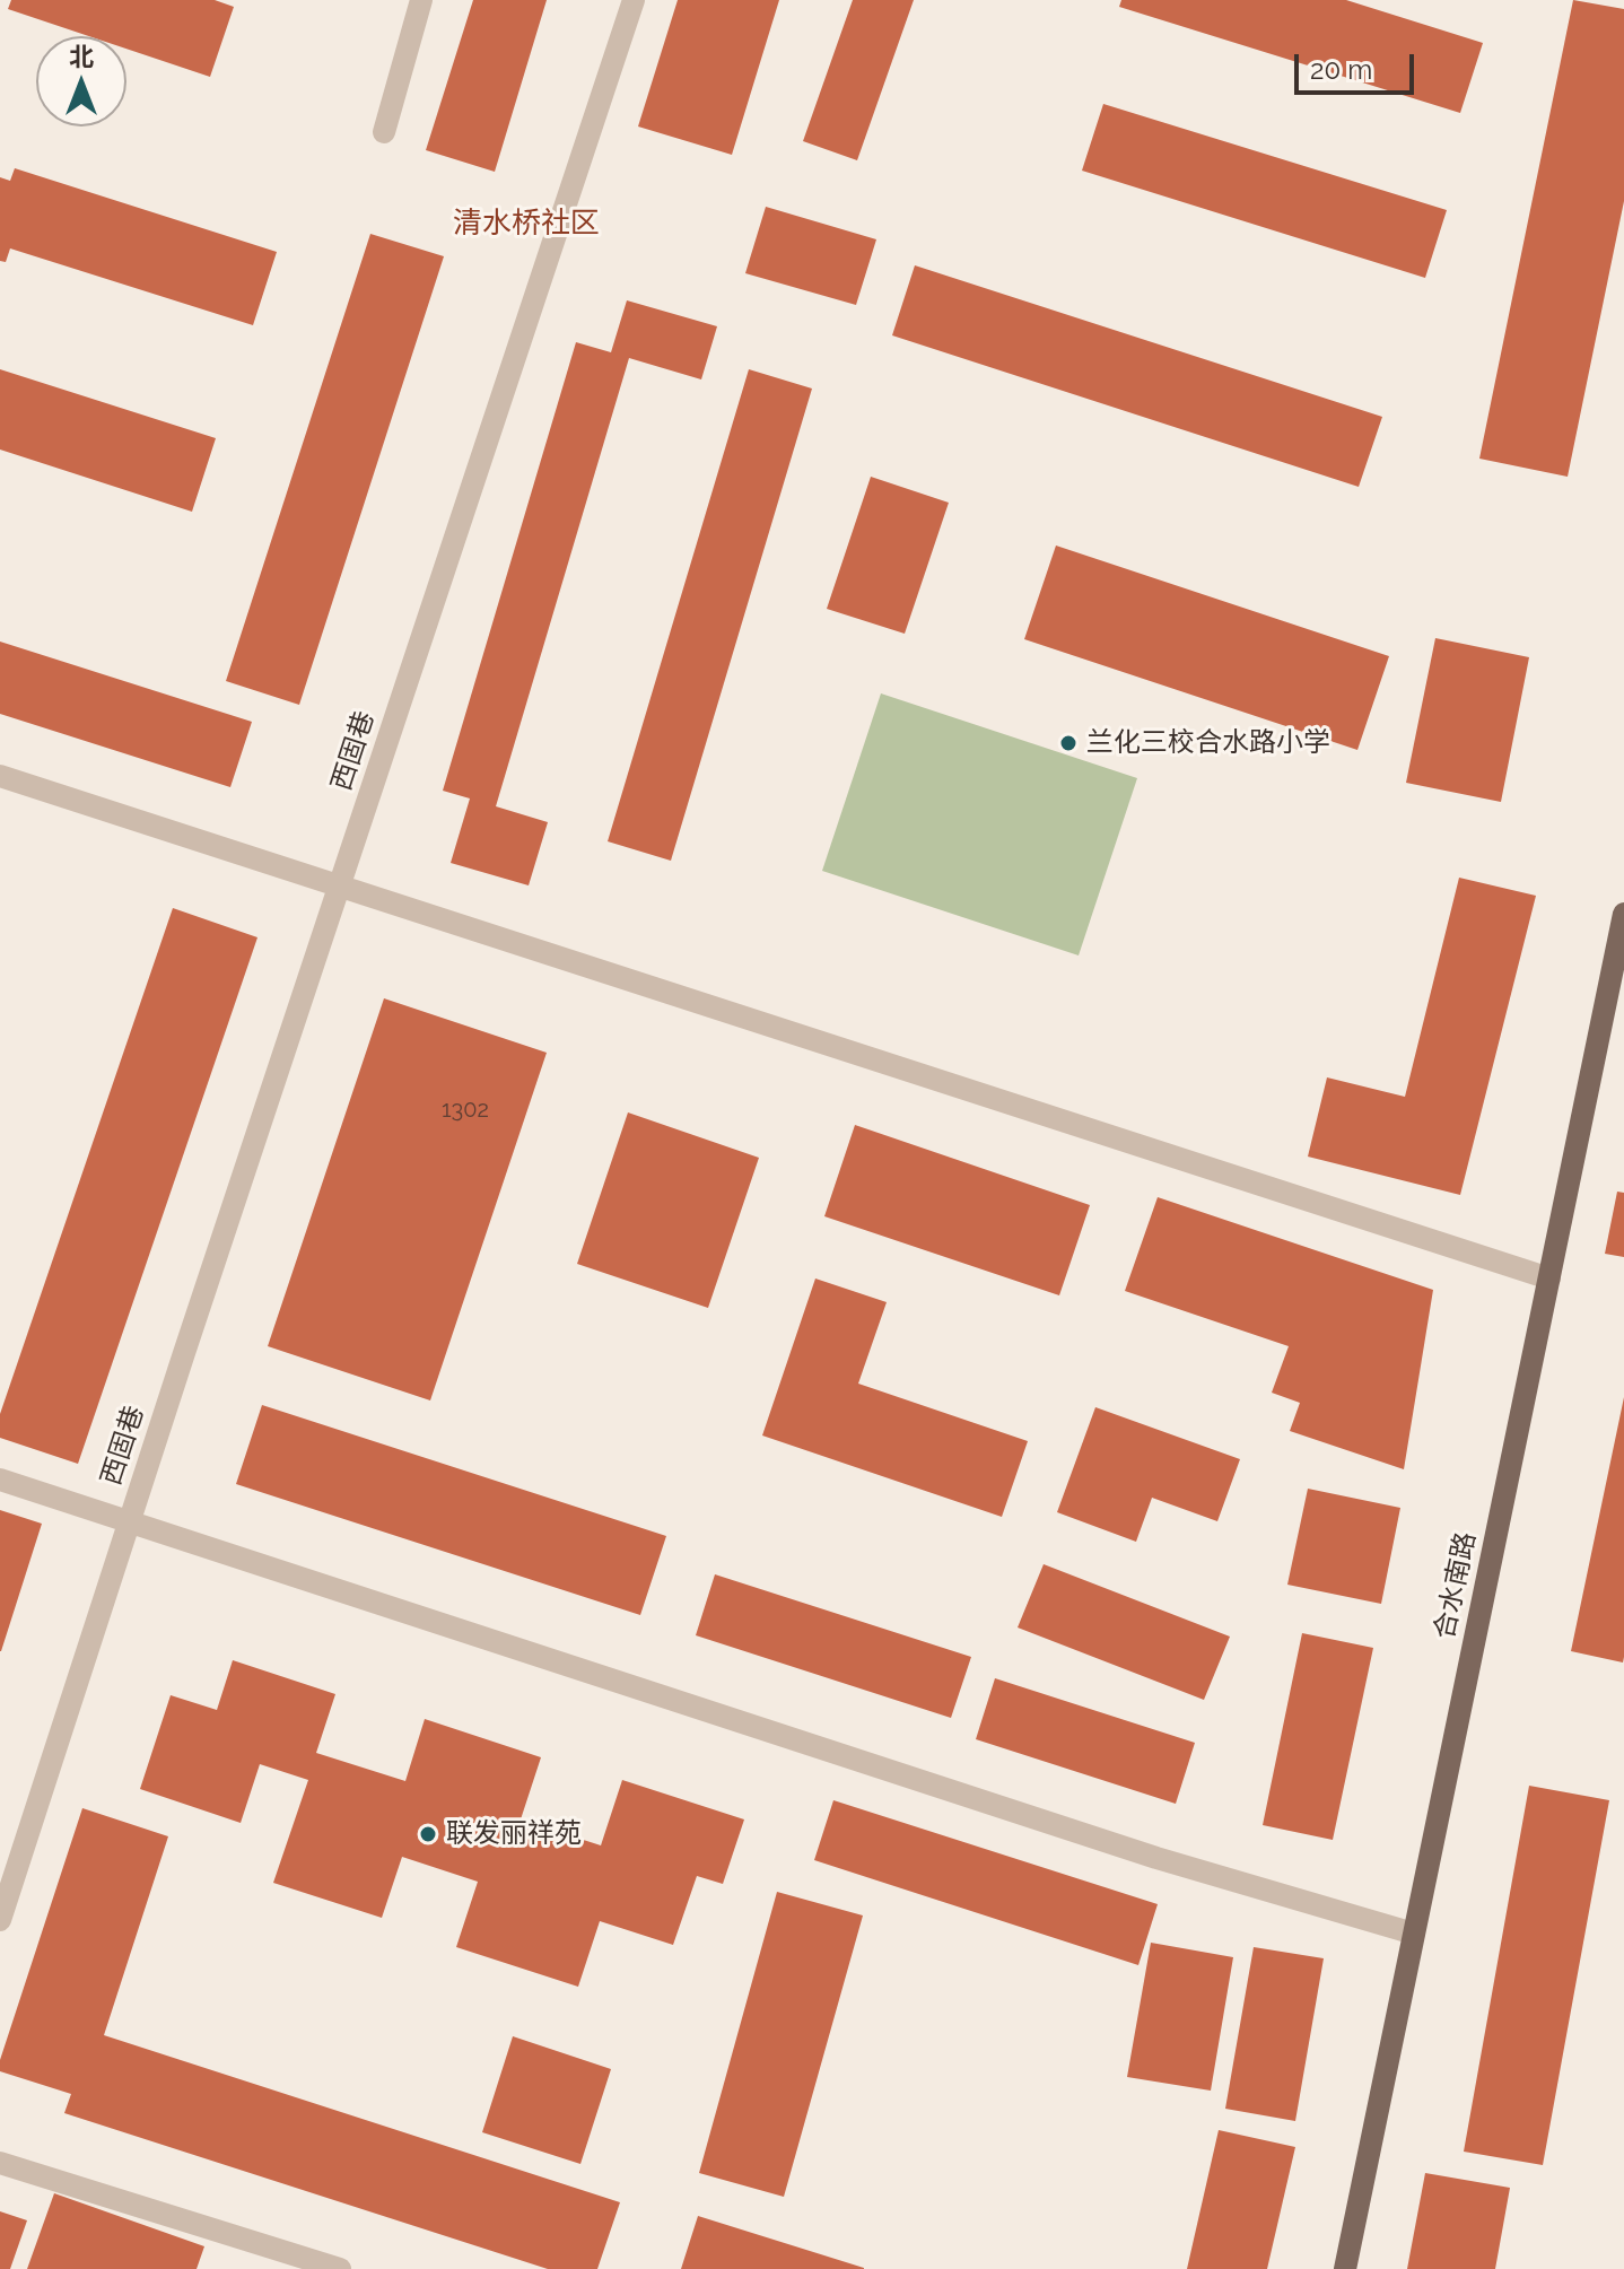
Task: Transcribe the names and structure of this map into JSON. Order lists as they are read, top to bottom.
{
  "streets": {
    "main road": ["合水南路"],
    "street": ["西固巷"]
  },
  "districts": ["清水桥社区"],
  "places": ["兰化三校合水路小学", "联发丽祥苑"],
  "house_numbers": ["1302"],
  "scale_bar": "20 m",
  "north": "top"
}
